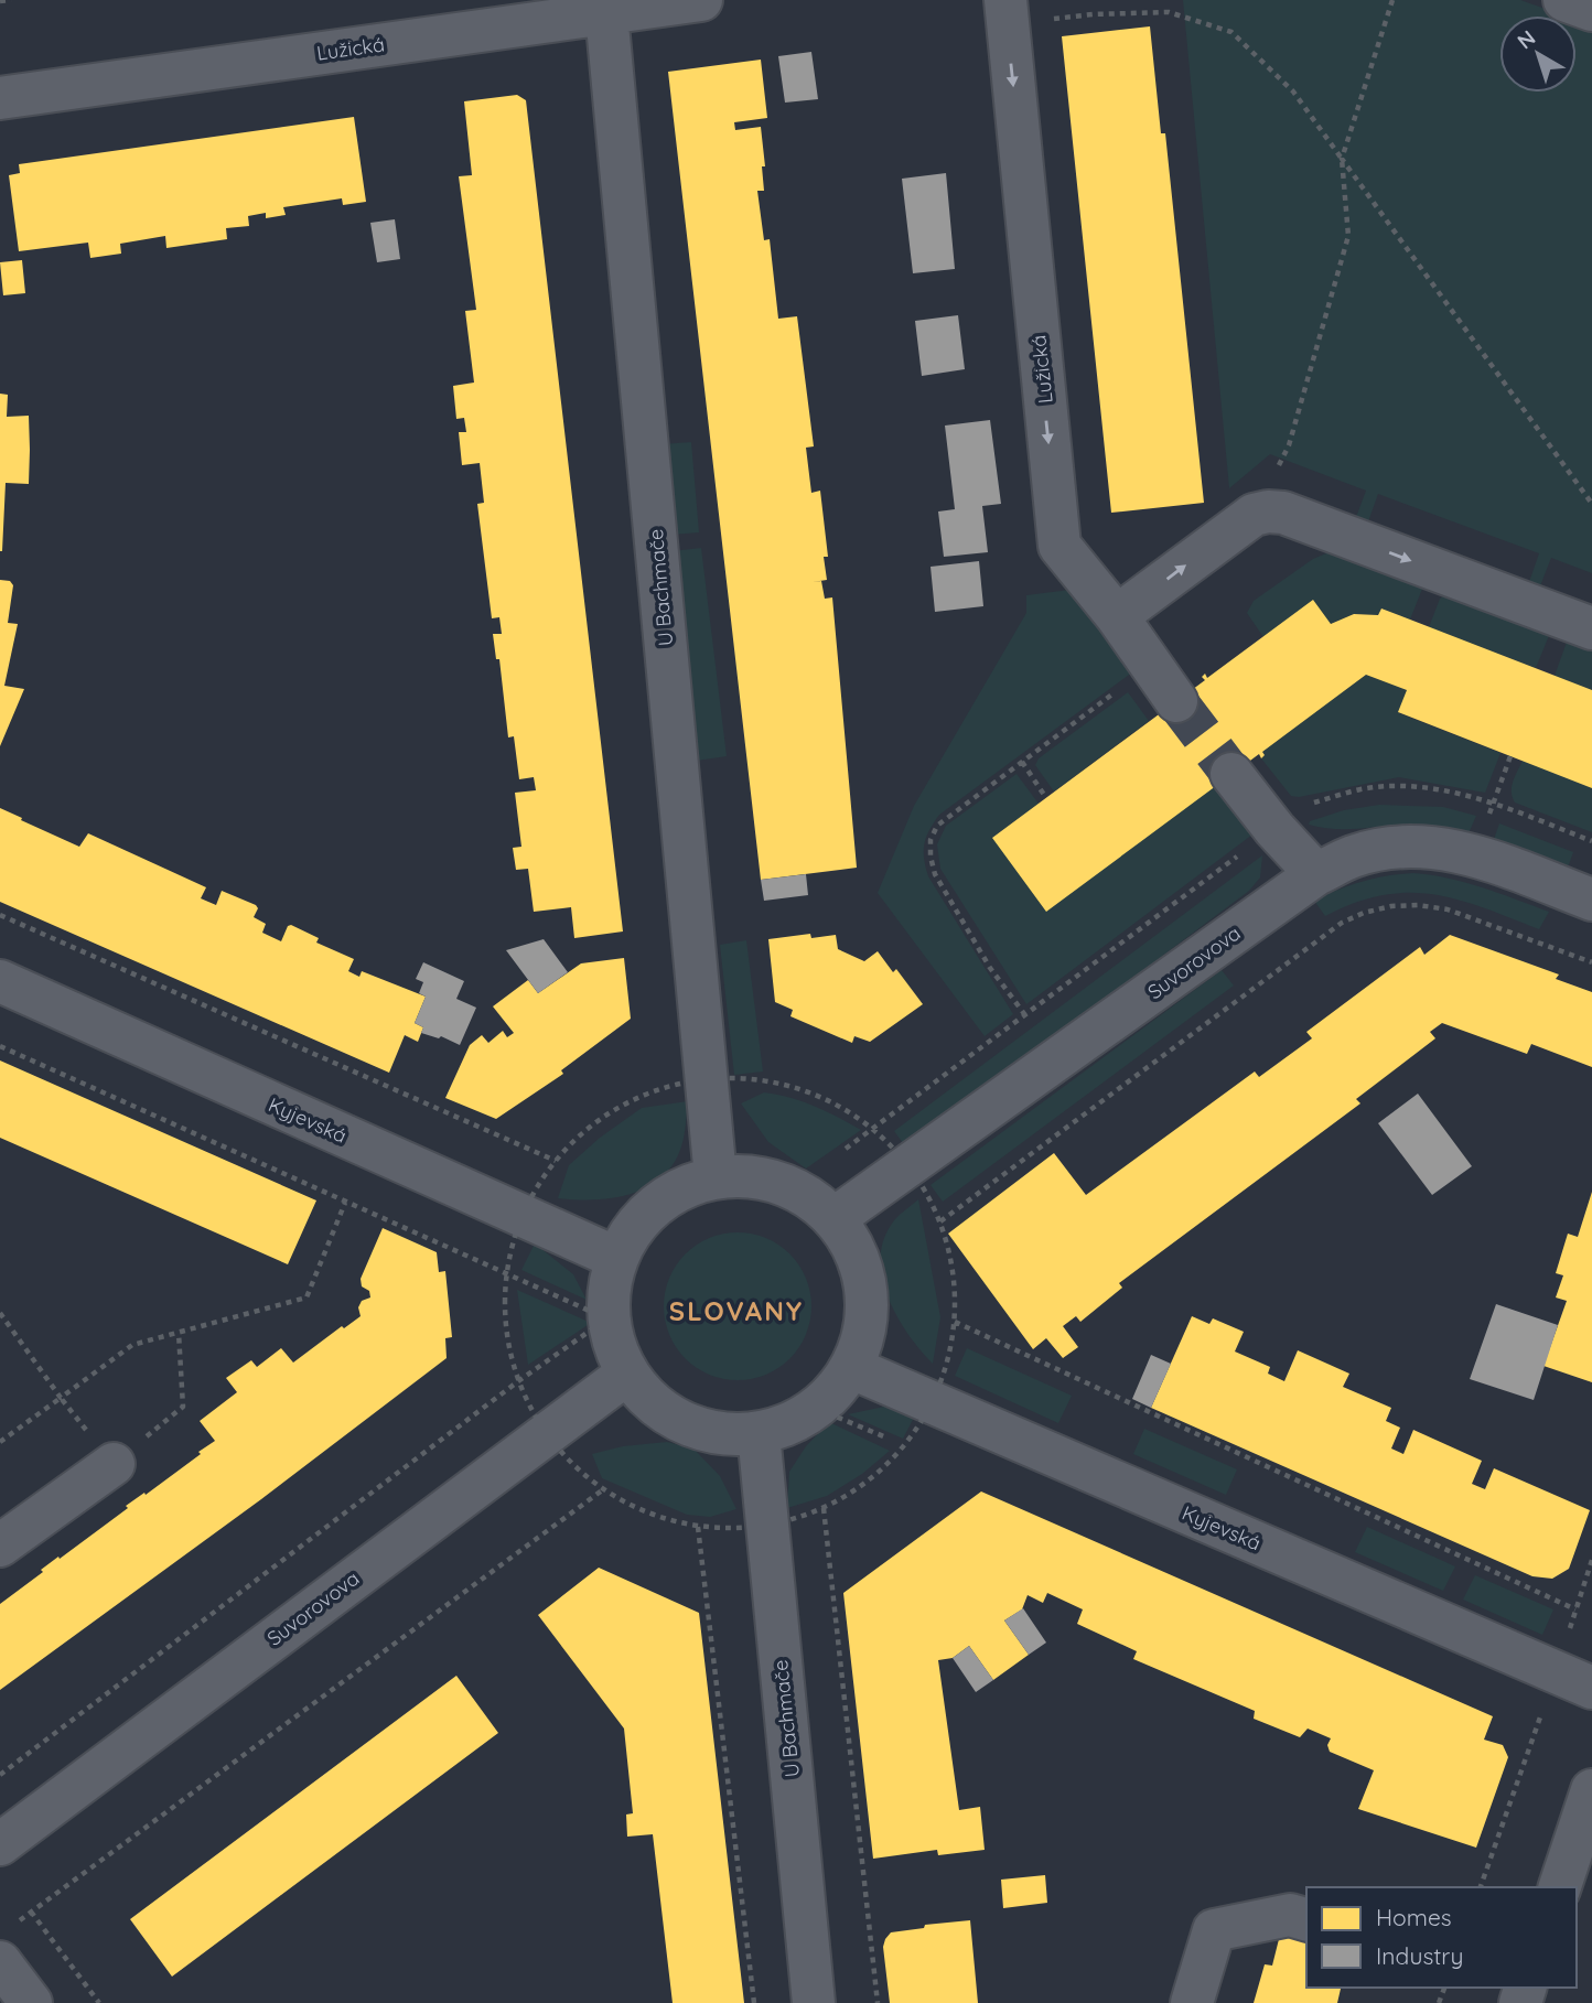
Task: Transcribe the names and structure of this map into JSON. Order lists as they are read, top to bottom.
{
  "streets": {
    "street": [
      "Lužická",
      "U Bachmače",
      "Suvorovova",
      "Kyjevská"
    ]
  },
  "crossings": [
    ["Lužická", "U Bachmače"],
    ["U Bachmače", "Suvorovova"],
    ["U Bachmače", "Kyjevská"],
    ["Suvorovova", "Kyjevská"]
  ],
  "one_way": ["Lužická"],
  "districts": ["SLOVANY"],
  "legend": ["Homes", "Industry"],
  "north": "top left"
}
